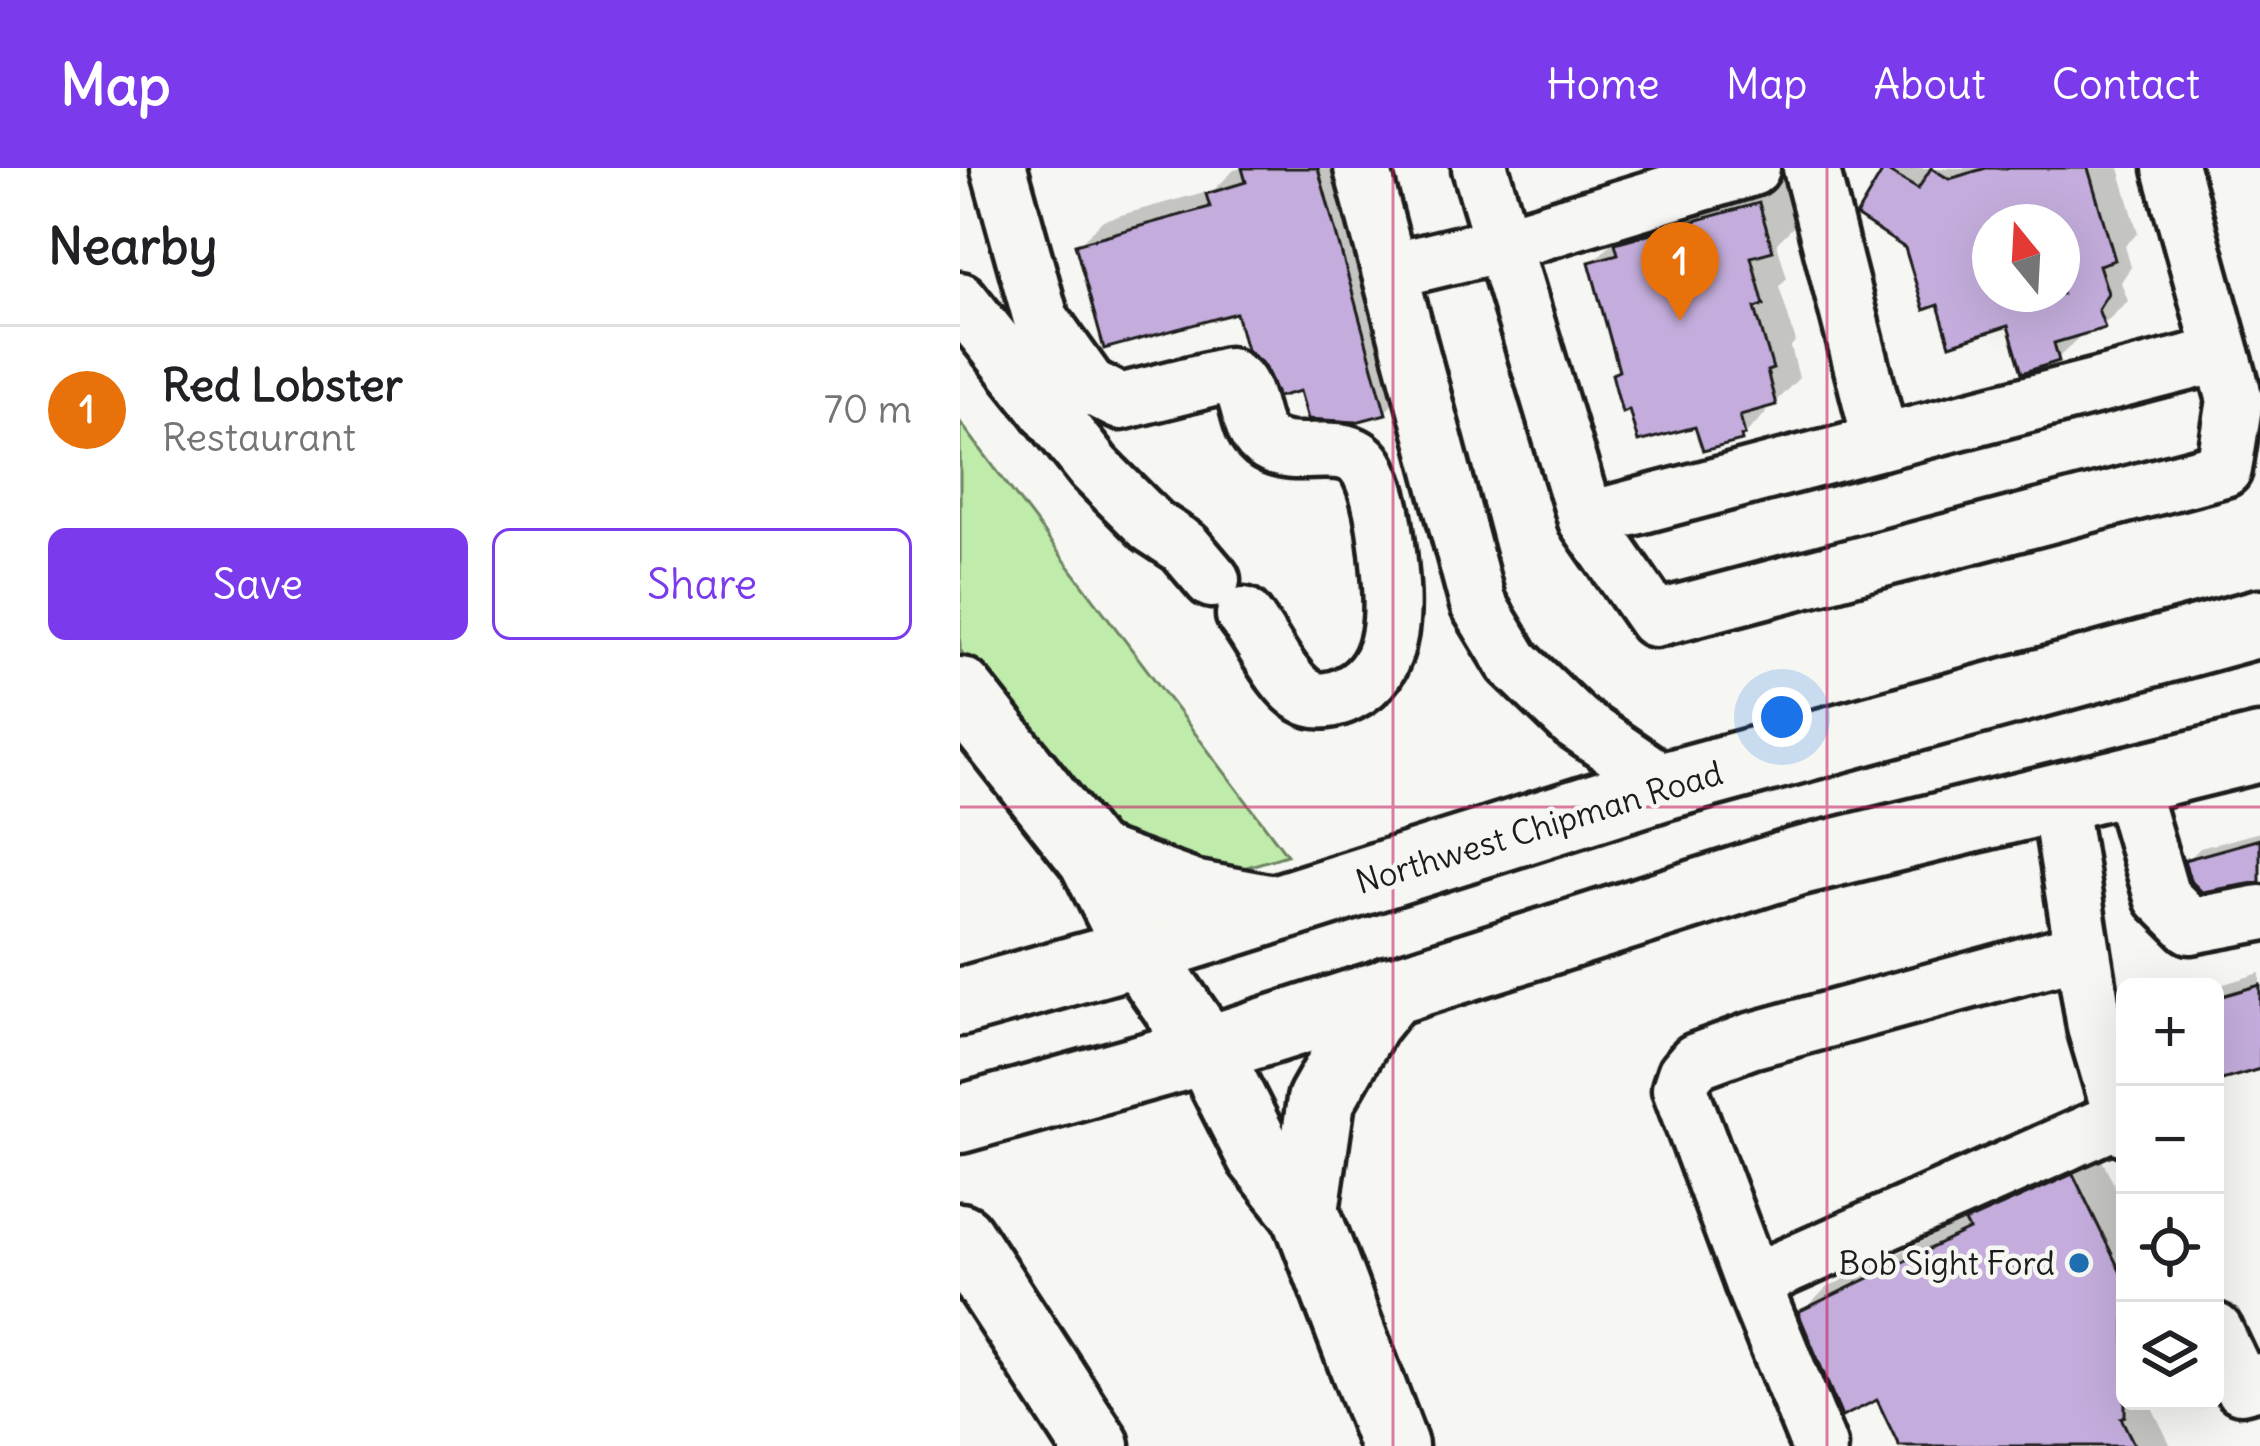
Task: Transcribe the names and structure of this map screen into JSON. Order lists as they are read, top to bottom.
{
  "streets": {
    "main road": ["Northwest Chipman Road"]
  },
  "places": ["Bob Sight Ford"],
  "north": "top",
  "page": {
    "header": "Map",
    "nav": [
      "Home",
      "Map",
      "About",
      "Contact"
    ],
    "heading": "Nearby",
    "pins": "1",
    "list": [
      {
        "mark": "1",
        "name": "Red Lobster",
        "note": "Restaurant",
        "value": "70 m"
      }
    ],
    "buttons": ["Save", "Share"],
    "map_buttons": ["+", "−"]
  }
}
